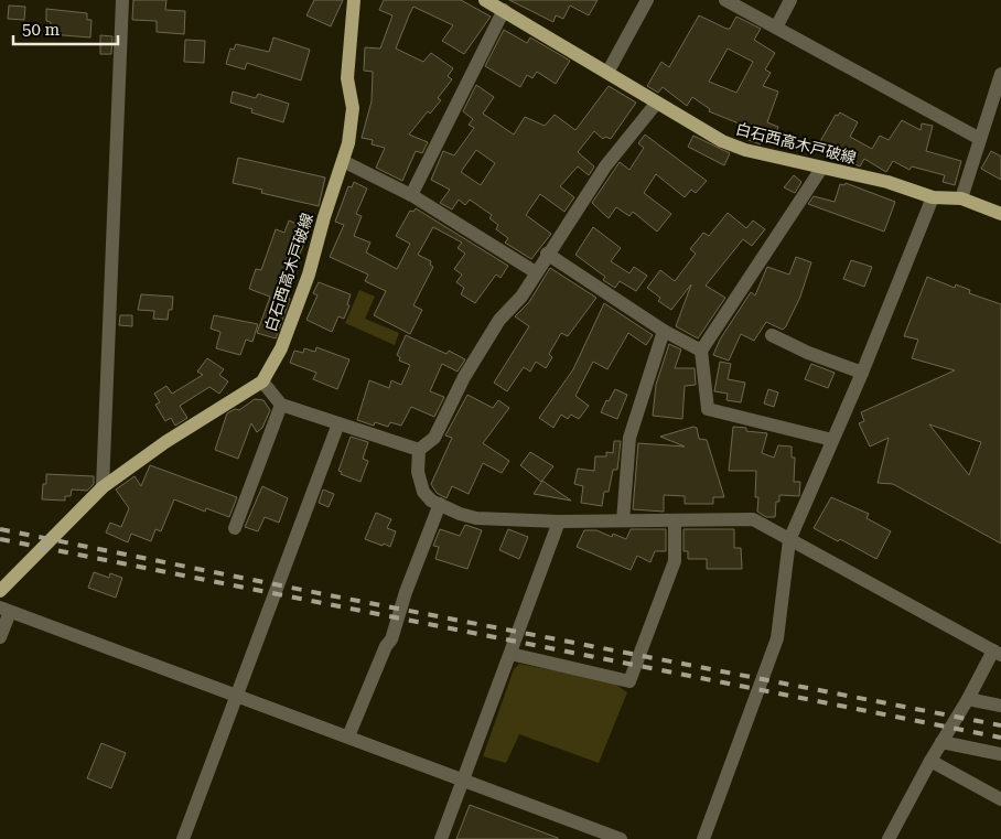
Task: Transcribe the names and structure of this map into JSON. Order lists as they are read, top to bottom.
{
  "streets": {
    "main road": ["白石西高木戸破線"]
  },
  "scale_bar": "50 m"
}
